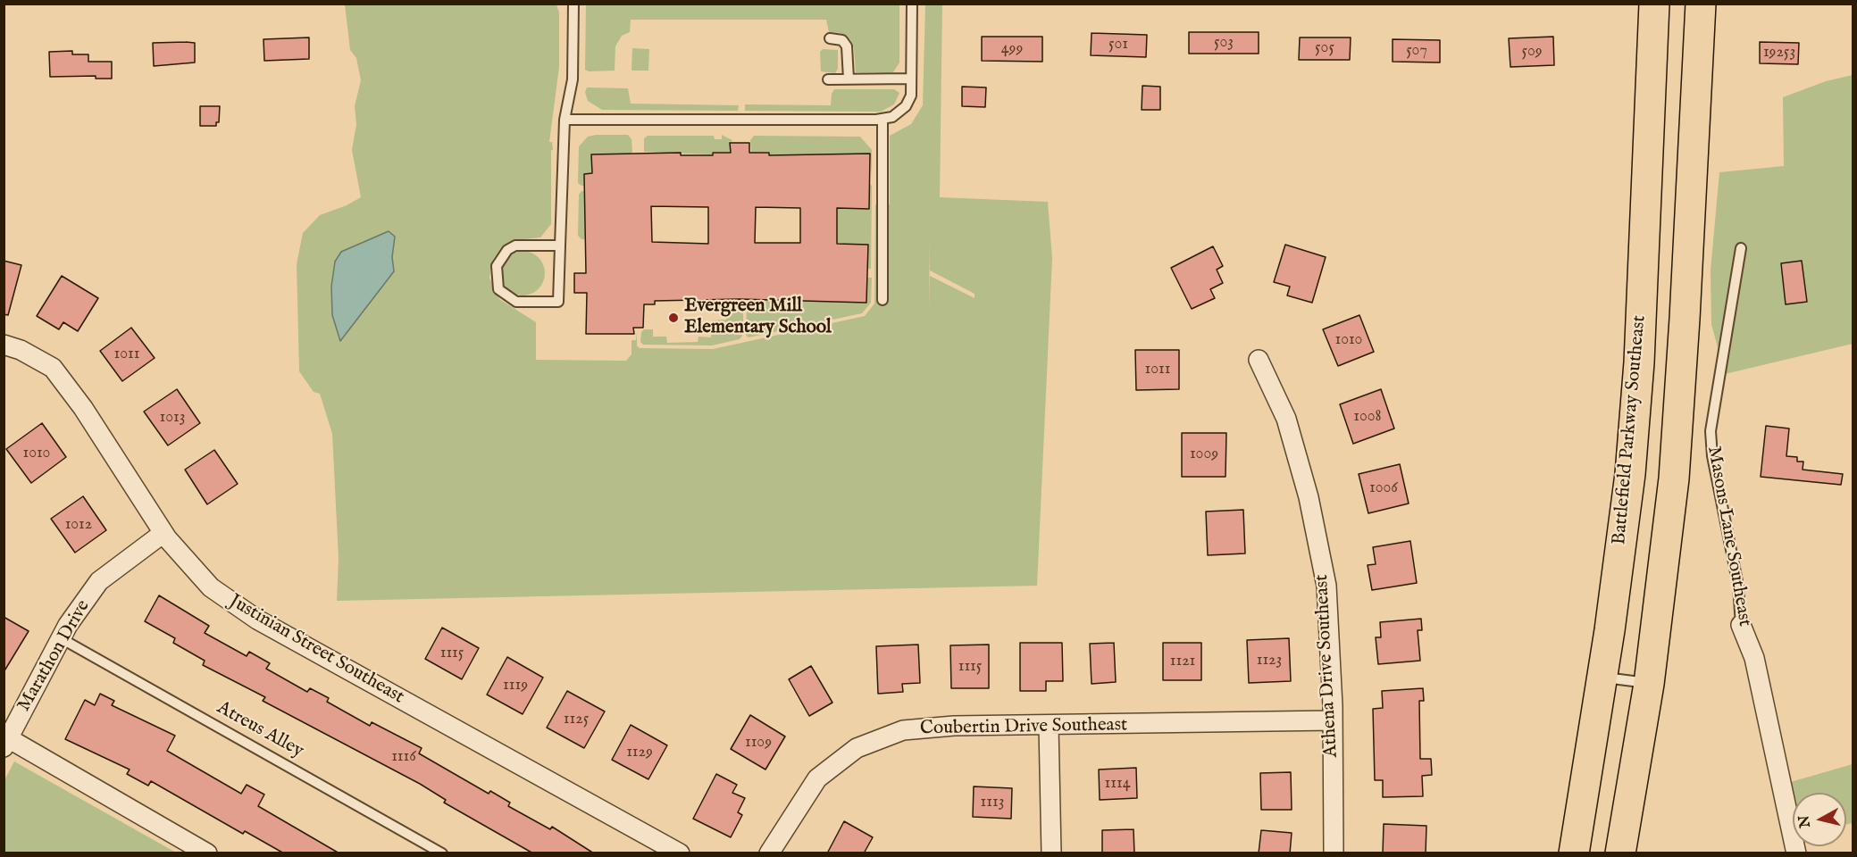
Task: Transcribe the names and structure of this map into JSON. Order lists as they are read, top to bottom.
{
  "streets": {
    "main road": ["Battlefield Parkway Southeast"],
    "street": [
      "Masons Lane Southeast",
      "Justinian Street Southeast",
      "Marathon Drive",
      "Athena Drive Southeast",
      "Coubertin Drive Southeast"
    ],
    "lane": ["Atreus Alley"]
  },
  "crossings": [
    ["Justinian Street Southeast", "Marathon Drive"],
    ["Marathon Drive", "Atreus Alley"],
    ["Athena Drive Southeast", "Coubertin Drive Southeast"]
  ],
  "places": ["Evergreen Mill Elementary School"],
  "house_numbers": [
    "503",
    "501",
    "505",
    "499",
    "507",
    "509",
    "19253",
    "1010",
    "1011",
    "1011",
    "1008",
    "1013",
    "1010",
    "1009",
    "1006",
    "1012",
    "1115",
    "1123",
    "1121",
    "1115",
    "1119",
    "1125",
    "1109",
    "1129",
    "1116",
    "1114",
    "1113"
  ],
  "north": "left"
}
